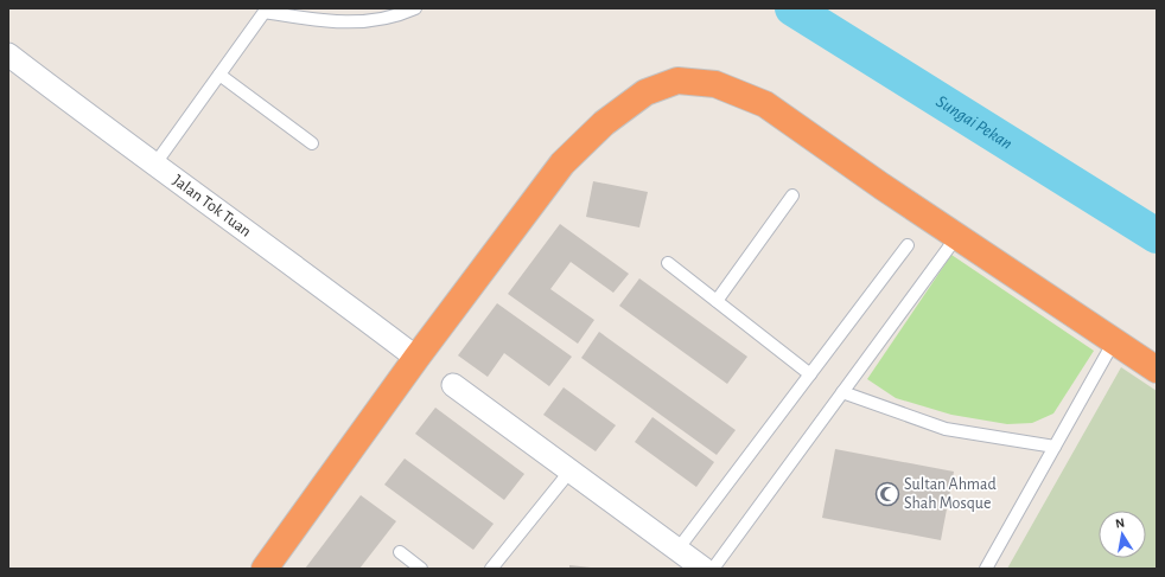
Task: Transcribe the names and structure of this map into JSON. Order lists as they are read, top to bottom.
{
  "streets": {
    "street": ["Jalan Tok Tuan"]
  },
  "water": ["Sungai Pekan"],
  "places": {
    "mosque": ["Sultan Ahmad Shah Mosque"]
  },
  "north": "top"
}
